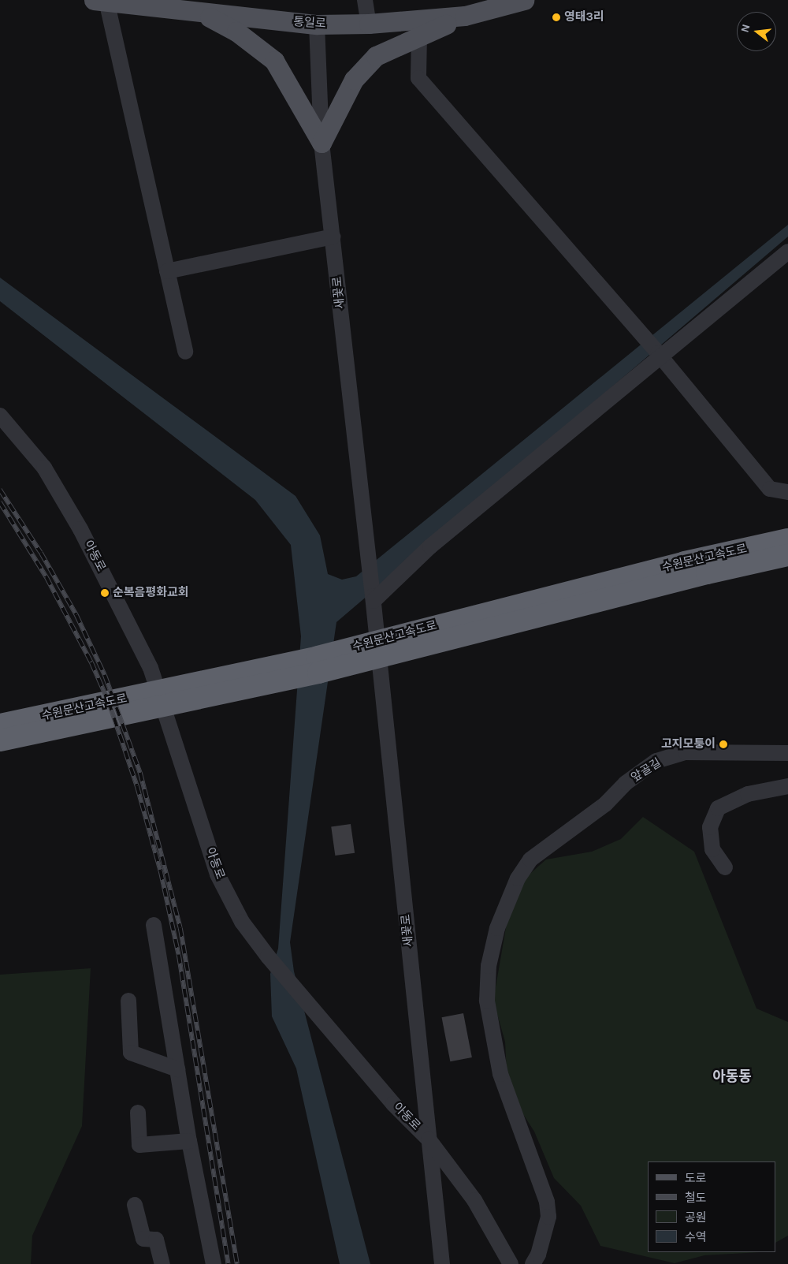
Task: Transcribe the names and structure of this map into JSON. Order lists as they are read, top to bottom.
{
  "streets": {
    "highway": ["수원문산고속도로"],
    "main road": ["통일로"],
    "street": ["새꽃로", "아동로", "앞골길"]
  },
  "crossings": [
    ["통일로", "새꽃로"],
    ["새꽃로", "아동로"]
  ],
  "districts": ["아동동"],
  "places": ["영태3리", "순복음평화교회", "고지모퉁이"],
  "legend": [
    "도로",
    "철도",
    "공원",
    "수역"
  ],
  "north": "left"
}
